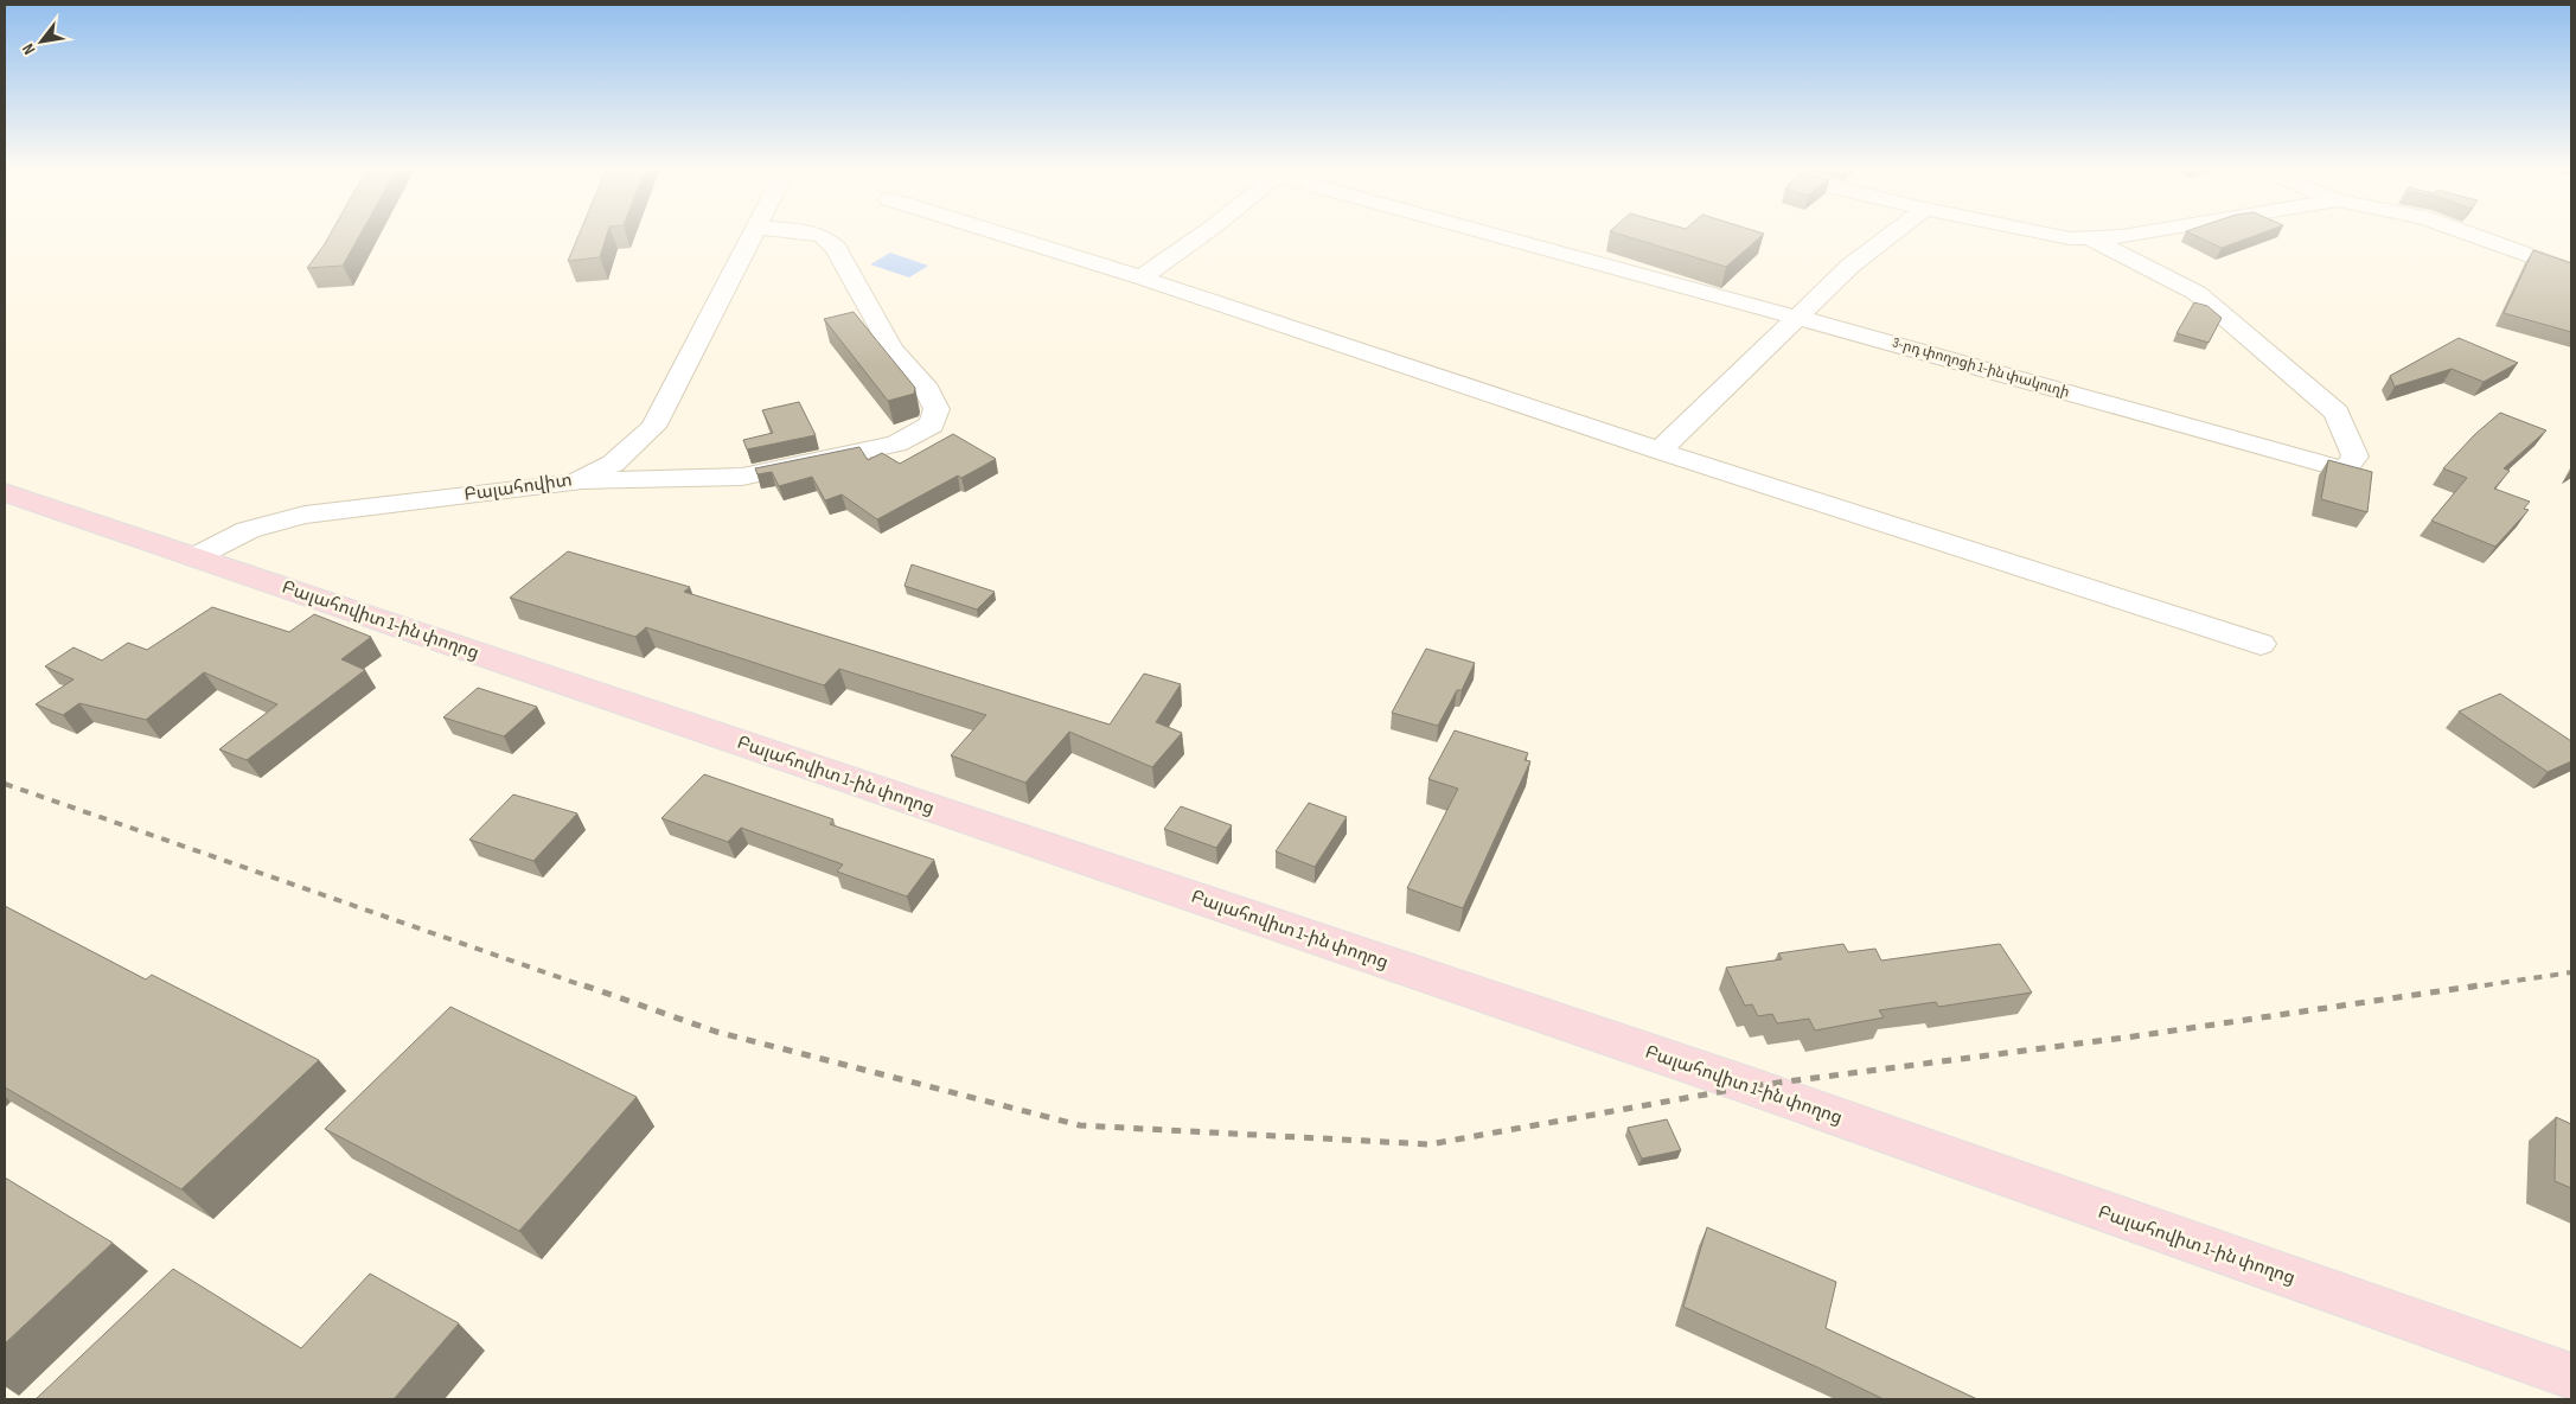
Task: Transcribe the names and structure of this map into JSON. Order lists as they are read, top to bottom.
{
  "streets": {
    "main road": ["Բալահովիտ 1-ին փողոց"],
    "street": ["3-րդ փողոցի 1-ին փակուղի", "Բալահովիտ"]
  },
  "crossings": [
    ["Բալահովիտ", "Բալահովիտ 1-ին փողոց"]
  ],
  "north": "bottom left"
}
